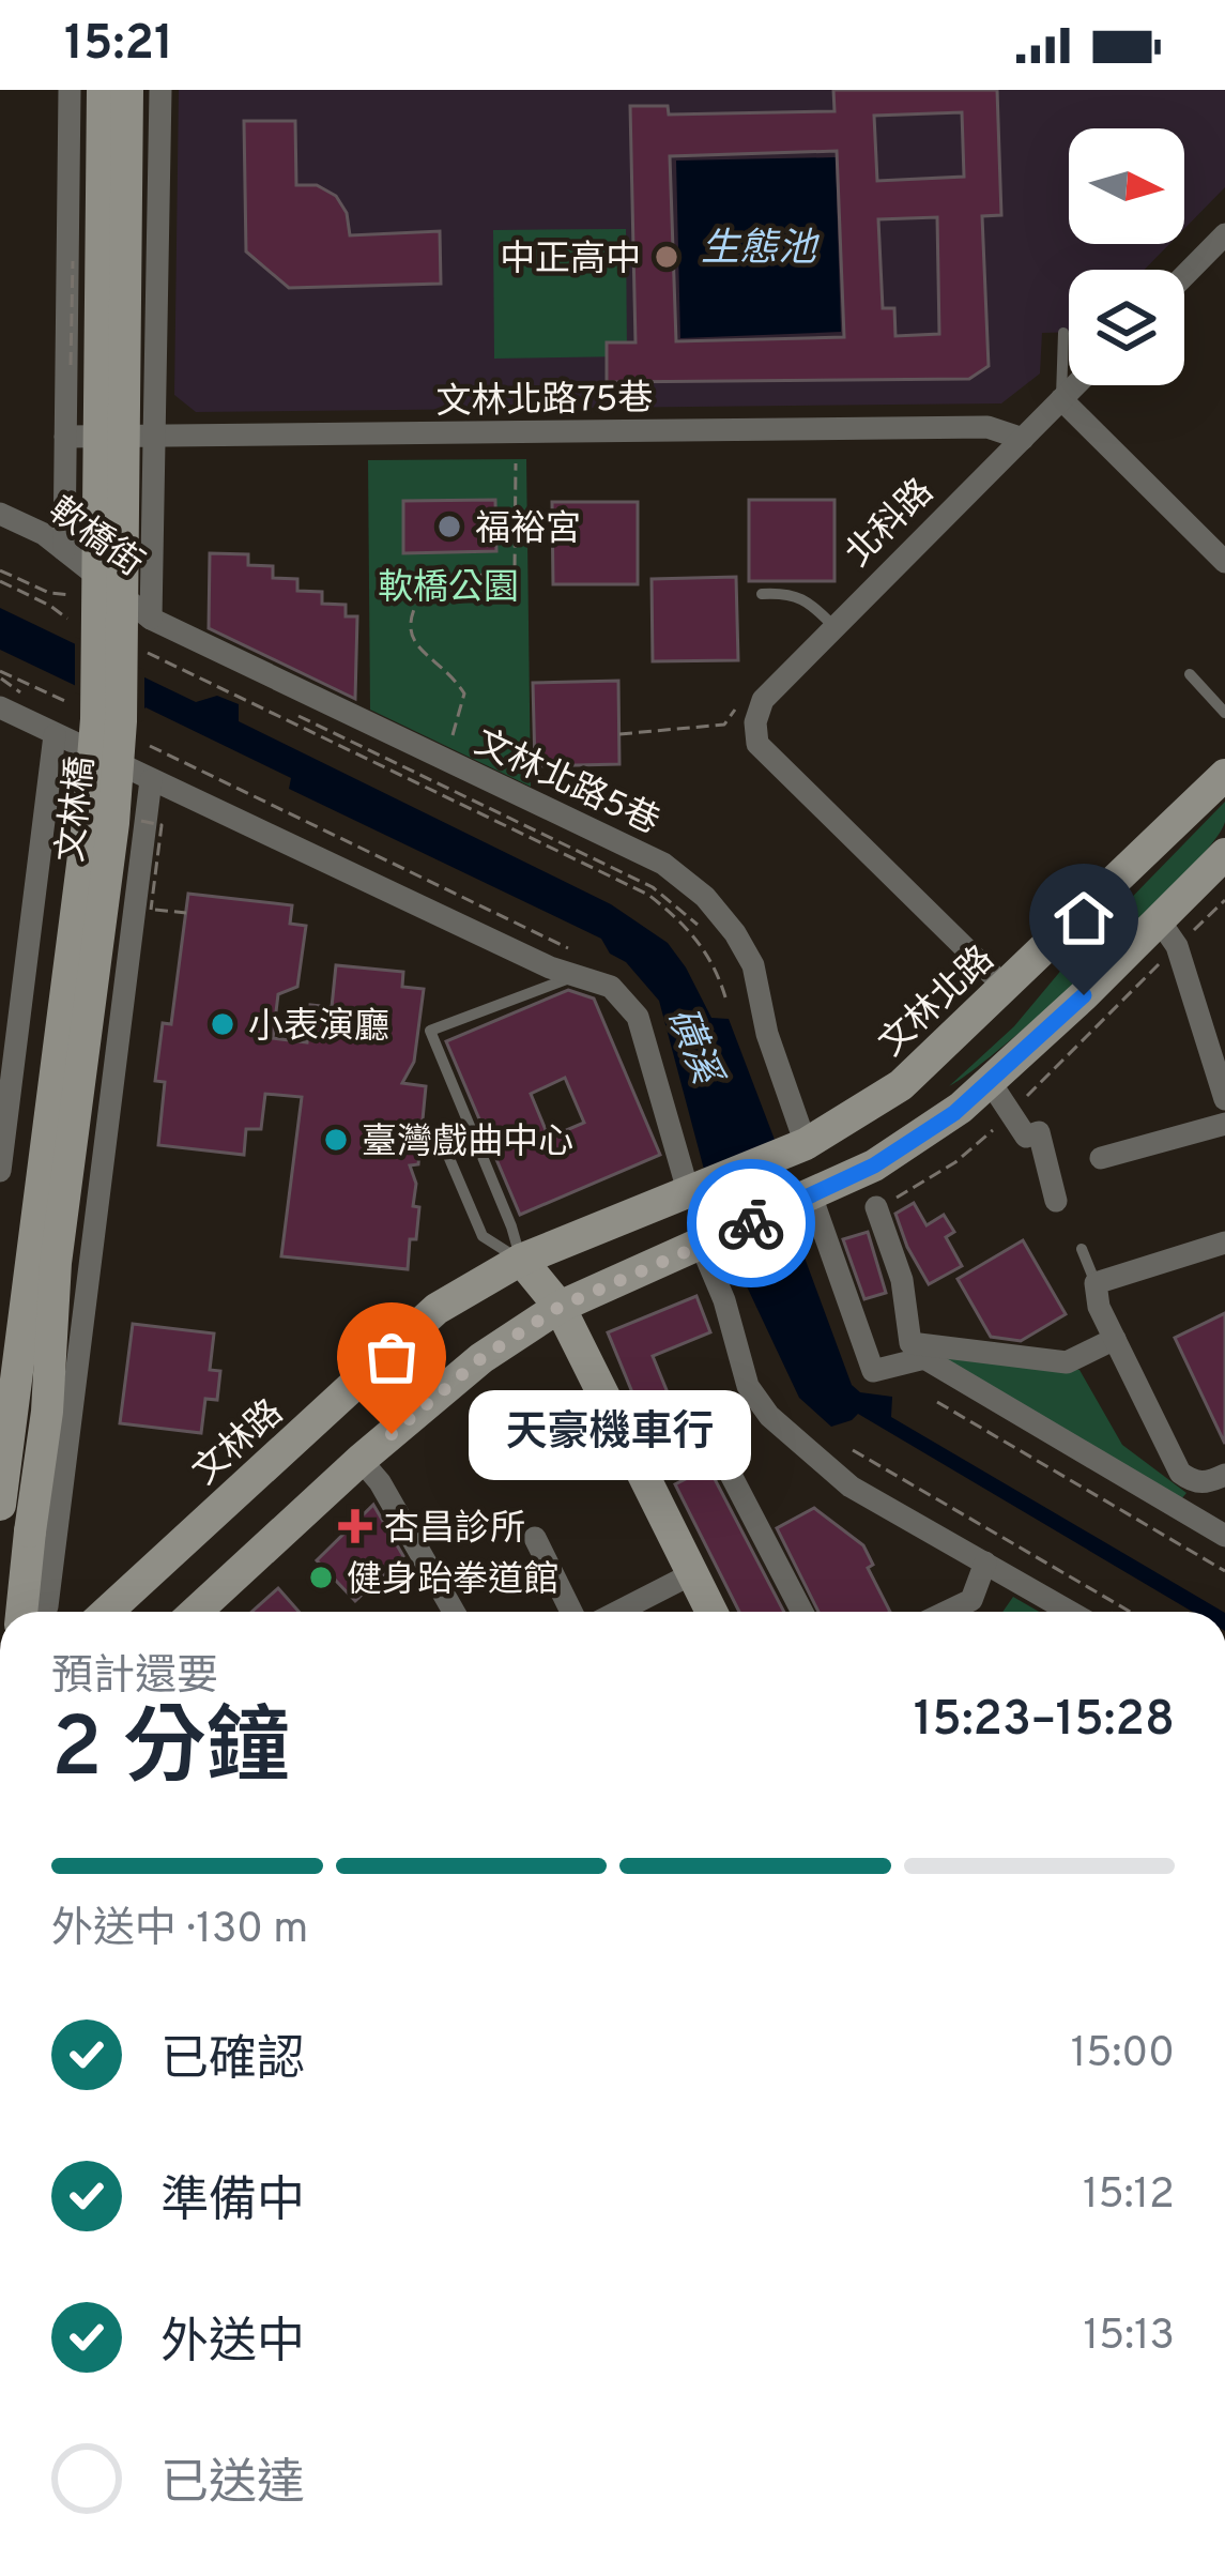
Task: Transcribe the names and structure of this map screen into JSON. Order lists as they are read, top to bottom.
{
  "streets": {
    "street": [
      "文林北路75巷",
      "北科路",
      "軟橋街",
      "文林北路5巷",
      "文林橋",
      "文林北路",
      "文林路"
    ]
  },
  "crossings": [
    ["文林北路75巷", "北科路"],
    ["北科路", "文林北路"],
    ["軟橋街", "文林北路5巷"],
    ["文林北路5巷", "文林北路"],
    ["文林北路", "文林路"]
  ],
  "water": ["生態池", "磺溪"],
  "parks": ["軟橋公園"],
  "places": {
    "other": [
      "中正高中",
      "福裕宮",
      "小表演廳",
      "臺灣戲曲中心",
      "天豪機車行",
      "健身跆拳道館"
    ],
    "health": ["杏昌診所"]
  },
  "north": "right",
  "page": {
    "status": "15:21",
    "bubble": "天豪機車行",
    "heading": ["2 分鐘", "預計還要", "15:23–15:28"],
    "bar": "外送中 · 130 m",
    "list": [
      ["已確認", "15:00"],
      ["準備中", "15:12"],
      ["外送中", "15:13"],
      "已送達"
    ]
  }
}
